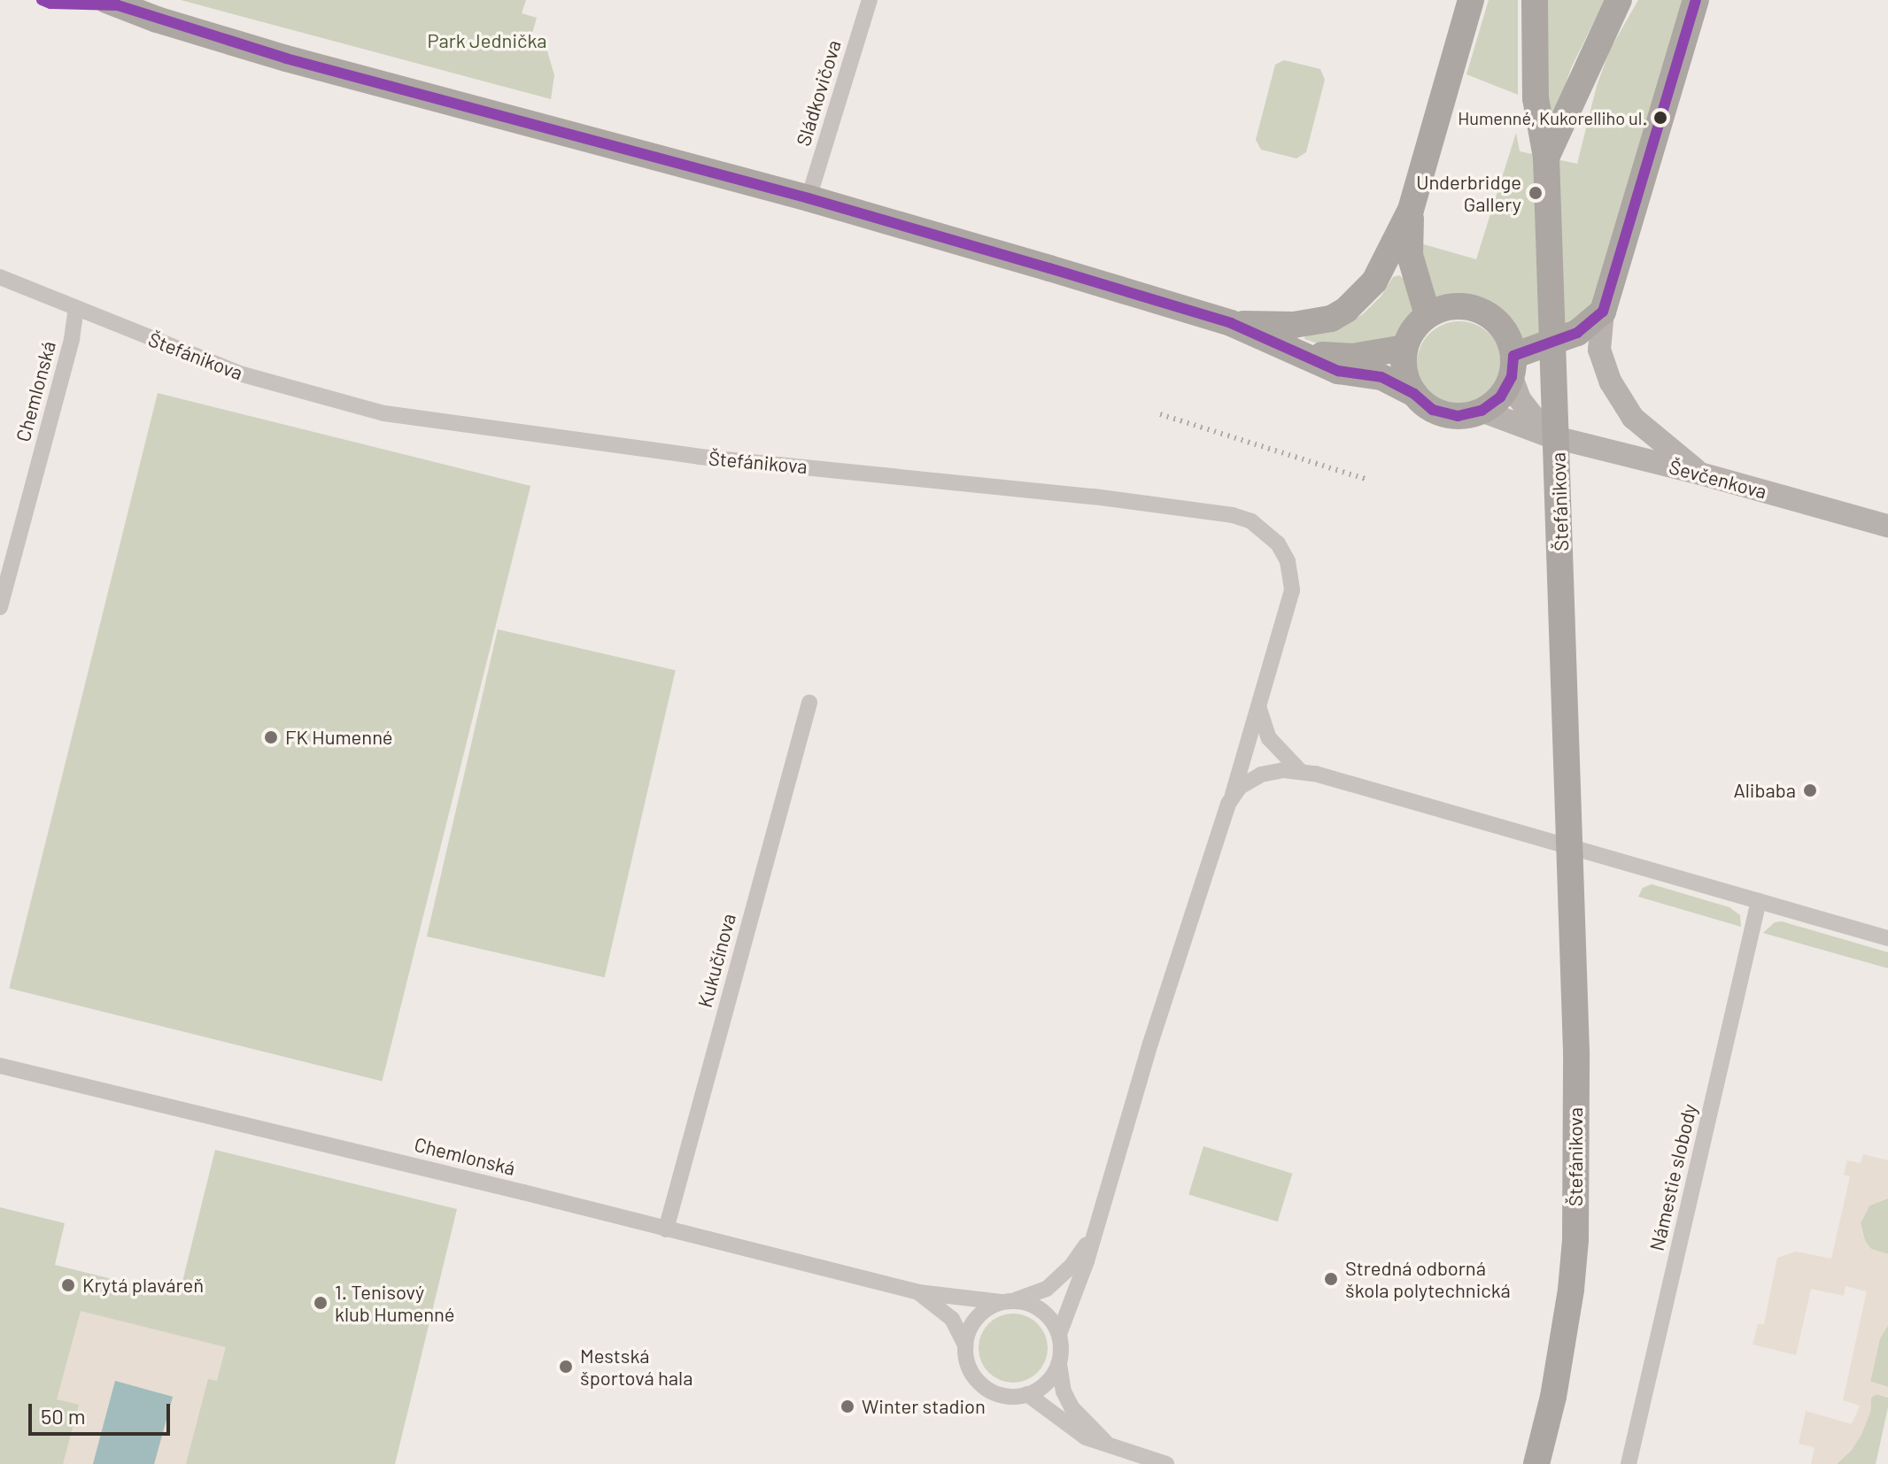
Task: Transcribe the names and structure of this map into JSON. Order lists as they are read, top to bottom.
{
  "streets": {
    "main road": ["Štefánikova", "Ševčenkova"],
    "street": [
      "Sládkovičova",
      "Chemlonská",
      "Kukučínova",
      "Námestie slobody"
    ]
  },
  "crossings": [
    ["Štefánikova", "Chemlonská"],
    ["Chemlonská", "Kukučínova"]
  ],
  "parks": ["Park Jednička"],
  "places": [
    "Humenné, Kukorelliho ul.",
    "Underbridge Gallery",
    "FK Humenné",
    "Alibaba",
    "Stredná odborná škola polytechnická",
    "Krytá plaváreň",
    "1. Tenisový klub Humenné",
    "Mestská športová hala",
    "Winter stadion"
  ],
  "scale_bar": "50 m"
}
